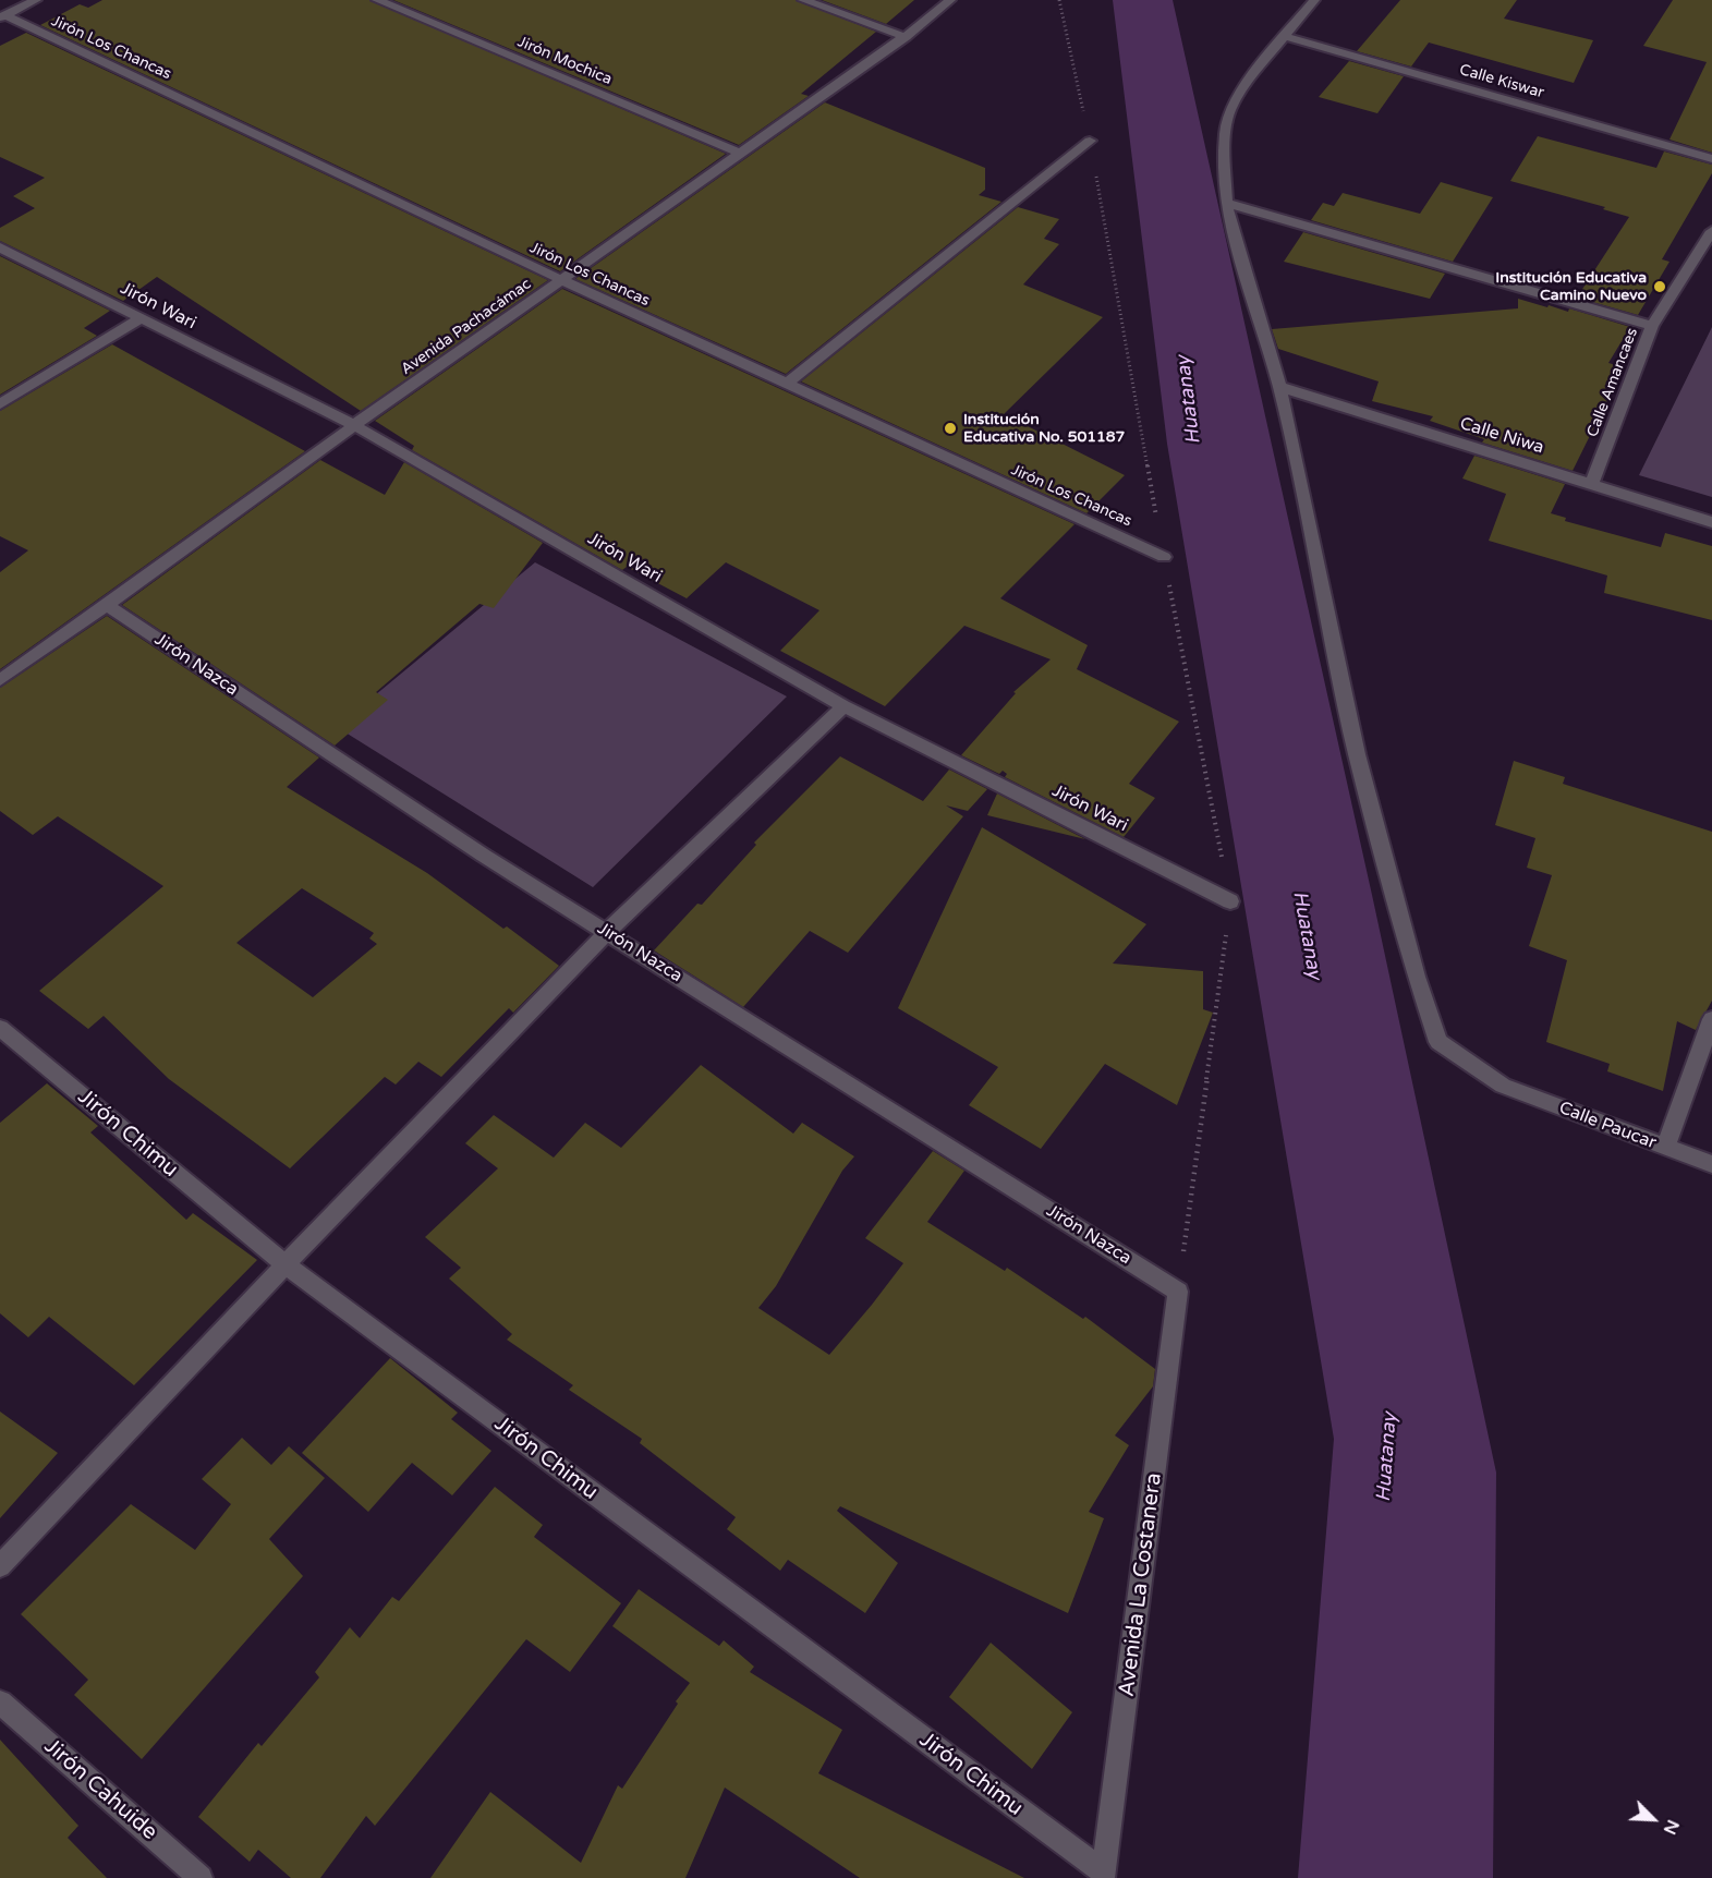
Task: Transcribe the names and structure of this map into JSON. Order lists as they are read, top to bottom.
{
  "streets": {
    "street": [
      "Jirón Los Chancas",
      "Jirón Mochica",
      "Calle Kiswar",
      "Jirón Wari",
      "Avenida Pachacámac",
      "Calle Amancaes",
      "Calle Niwa",
      "Jirón Nazca",
      "Calle Paucar",
      "Jirón Chimu",
      "Avenida La Costanera",
      "Jirón Cahuide"
    ]
  },
  "crossings": [
    ["Jirón Los Chancas", "Avenida Pachacámac"],
    ["Jirón Mochica", "Avenida Pachacámac"],
    ["Calle Kiswar", "Calle Paucar"],
    ["Jirón Wari", "Avenida Pachacámac"],
    ["Avenida Pachacámac", "Jirón Nazca"],
    ["Calle Amancaes", "Calle Niwa"],
    ["Calle Niwa", "Calle Paucar"],
    ["Jirón Nazca", "Avenida La Costanera"],
    ["Jirón Chimu", "Avenida La Costanera"]
  ],
  "water": ["Huatanay"],
  "places": ["Institución Educativa Camino Nuevo", "Institución Educativa No. 501187"],
  "north": "bottom right"
}
